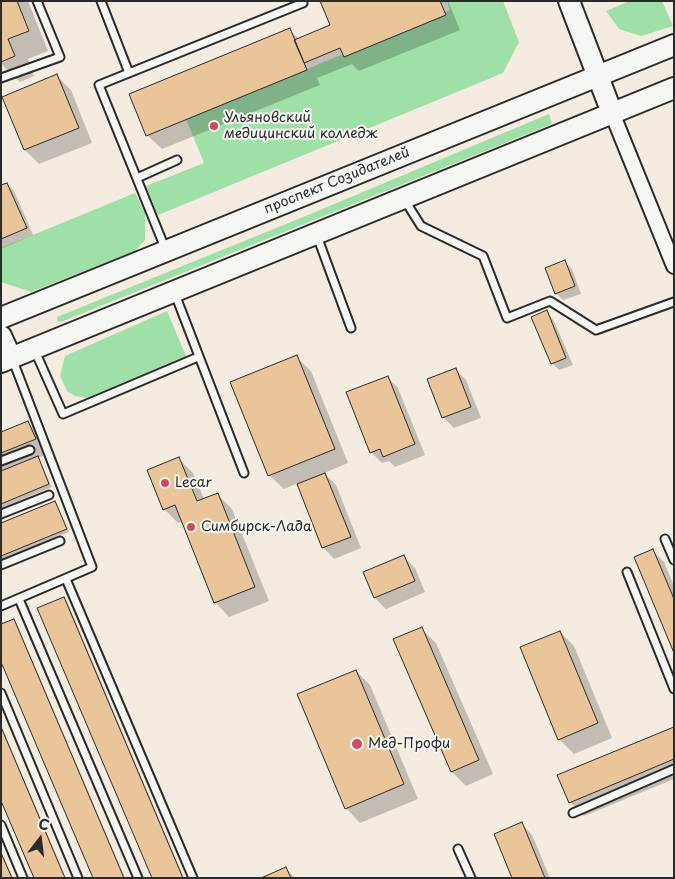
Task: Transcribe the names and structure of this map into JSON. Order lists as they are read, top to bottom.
{
  "streets": {
    "main road": ["проспект Созидателей"]
  },
  "places": [
    "Ульяновский медицинский колледж",
    "Lecar",
    "Симбирск-Лада",
    "Мед-Профи"
  ],
  "north": "top"
}
